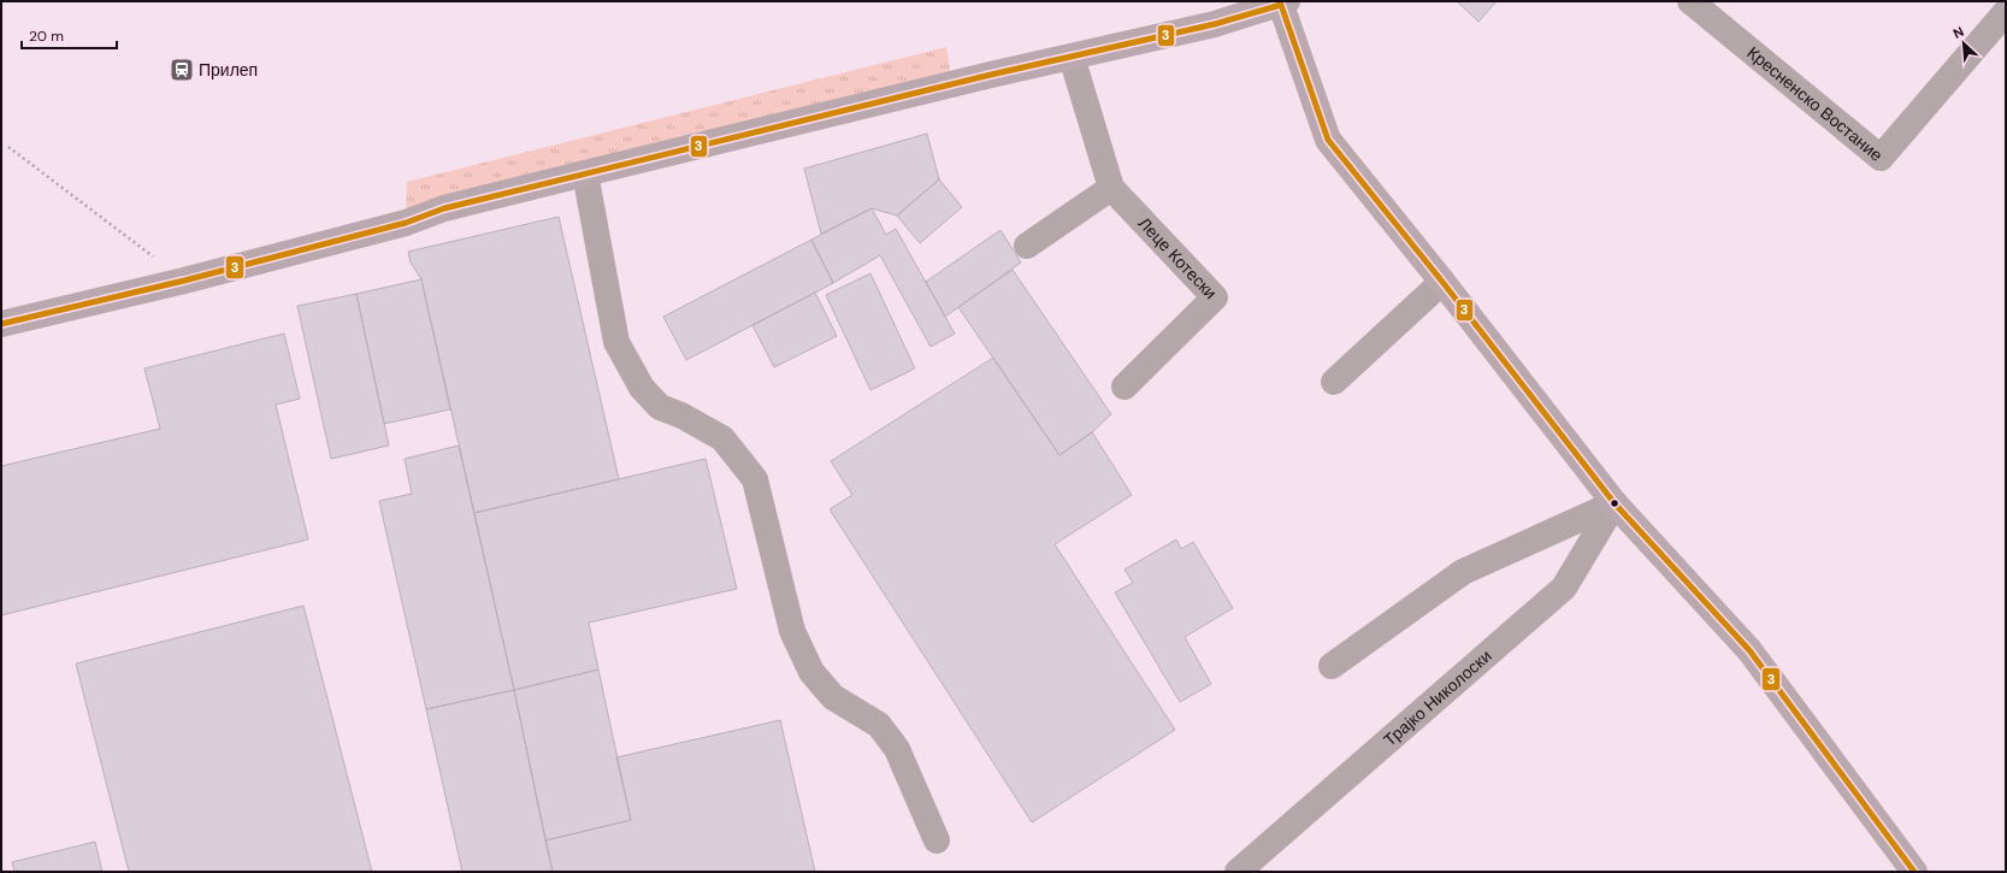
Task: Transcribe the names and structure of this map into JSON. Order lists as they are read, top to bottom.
{
  "streets": {
    "street": ["Кресненско Востание", "Леце Котески", "Трајко Николоски"]
  },
  "places": {
    "station": ["Прилеп"]
  },
  "lines": ["transit line 3"],
  "scale_bar": "20 m",
  "north": "top left"
}
